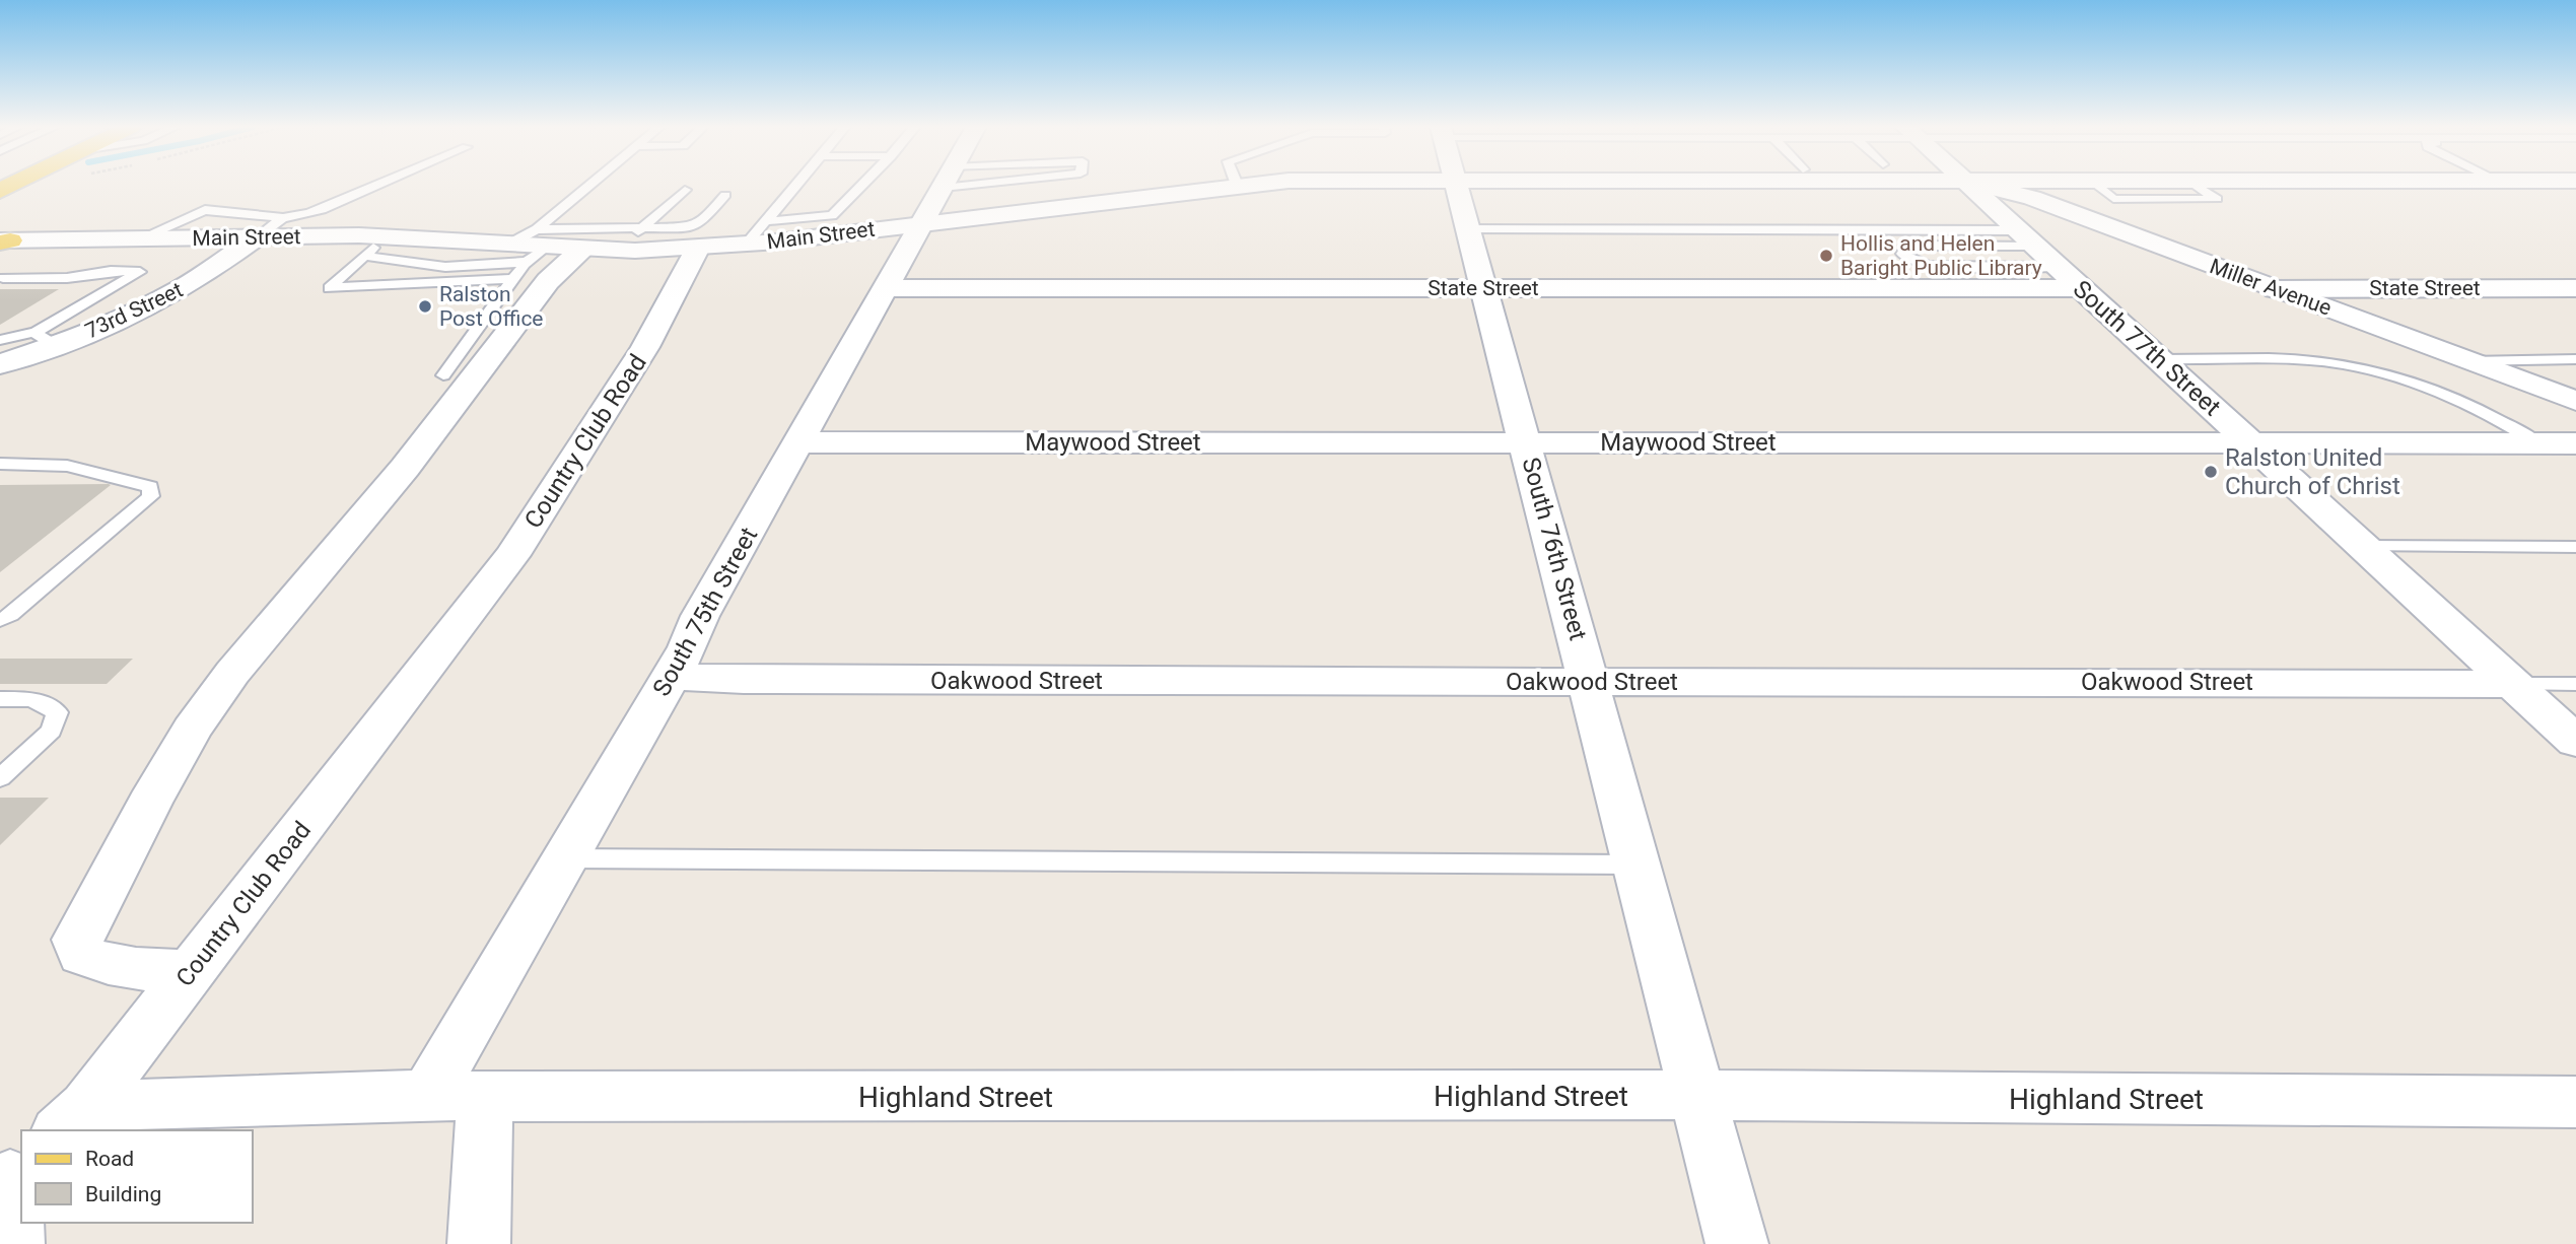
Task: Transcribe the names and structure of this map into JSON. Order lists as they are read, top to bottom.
{
  "streets": {
    "street": [
      "Main Street",
      "Miller Avenue",
      "State Street",
      "73rd Street",
      "South 77th Street",
      "Country Club Road",
      "Maywood Street",
      "South 76th Street",
      "South 75th Street",
      "Oakwood Street",
      "Highland Street"
    ]
  },
  "crossings": [
    ["Main Street", "73rd Street"],
    ["Main Street", "Country Club Road"],
    ["Main Street", "South 75th Street"],
    ["Miller Avenue", "State Street"],
    ["State Street", "South 77th Street"],
    ["State Street", "South 76th Street"],
    ["State Street", "South 75th Street"],
    ["South 77th Street", "Maywood Street"],
    ["South 77th Street", "Oakwood Street"],
    ["Country Club Road", "South 75th Street"],
    ["Country Club Road", "Highland Street"],
    ["Maywood Street", "South 76th Street"],
    ["Maywood Street", "South 75th Street"],
    ["South 76th Street", "Oakwood Street"],
    ["South 76th Street", "Highland Street"],
    ["South 75th Street", "Oakwood Street"]
  ],
  "places": ["Hollis and Helen Baright Public Library", "Ralston Post Office", "Ralston United Church of Christ"],
  "legend": ["Road", "Building"]
}
